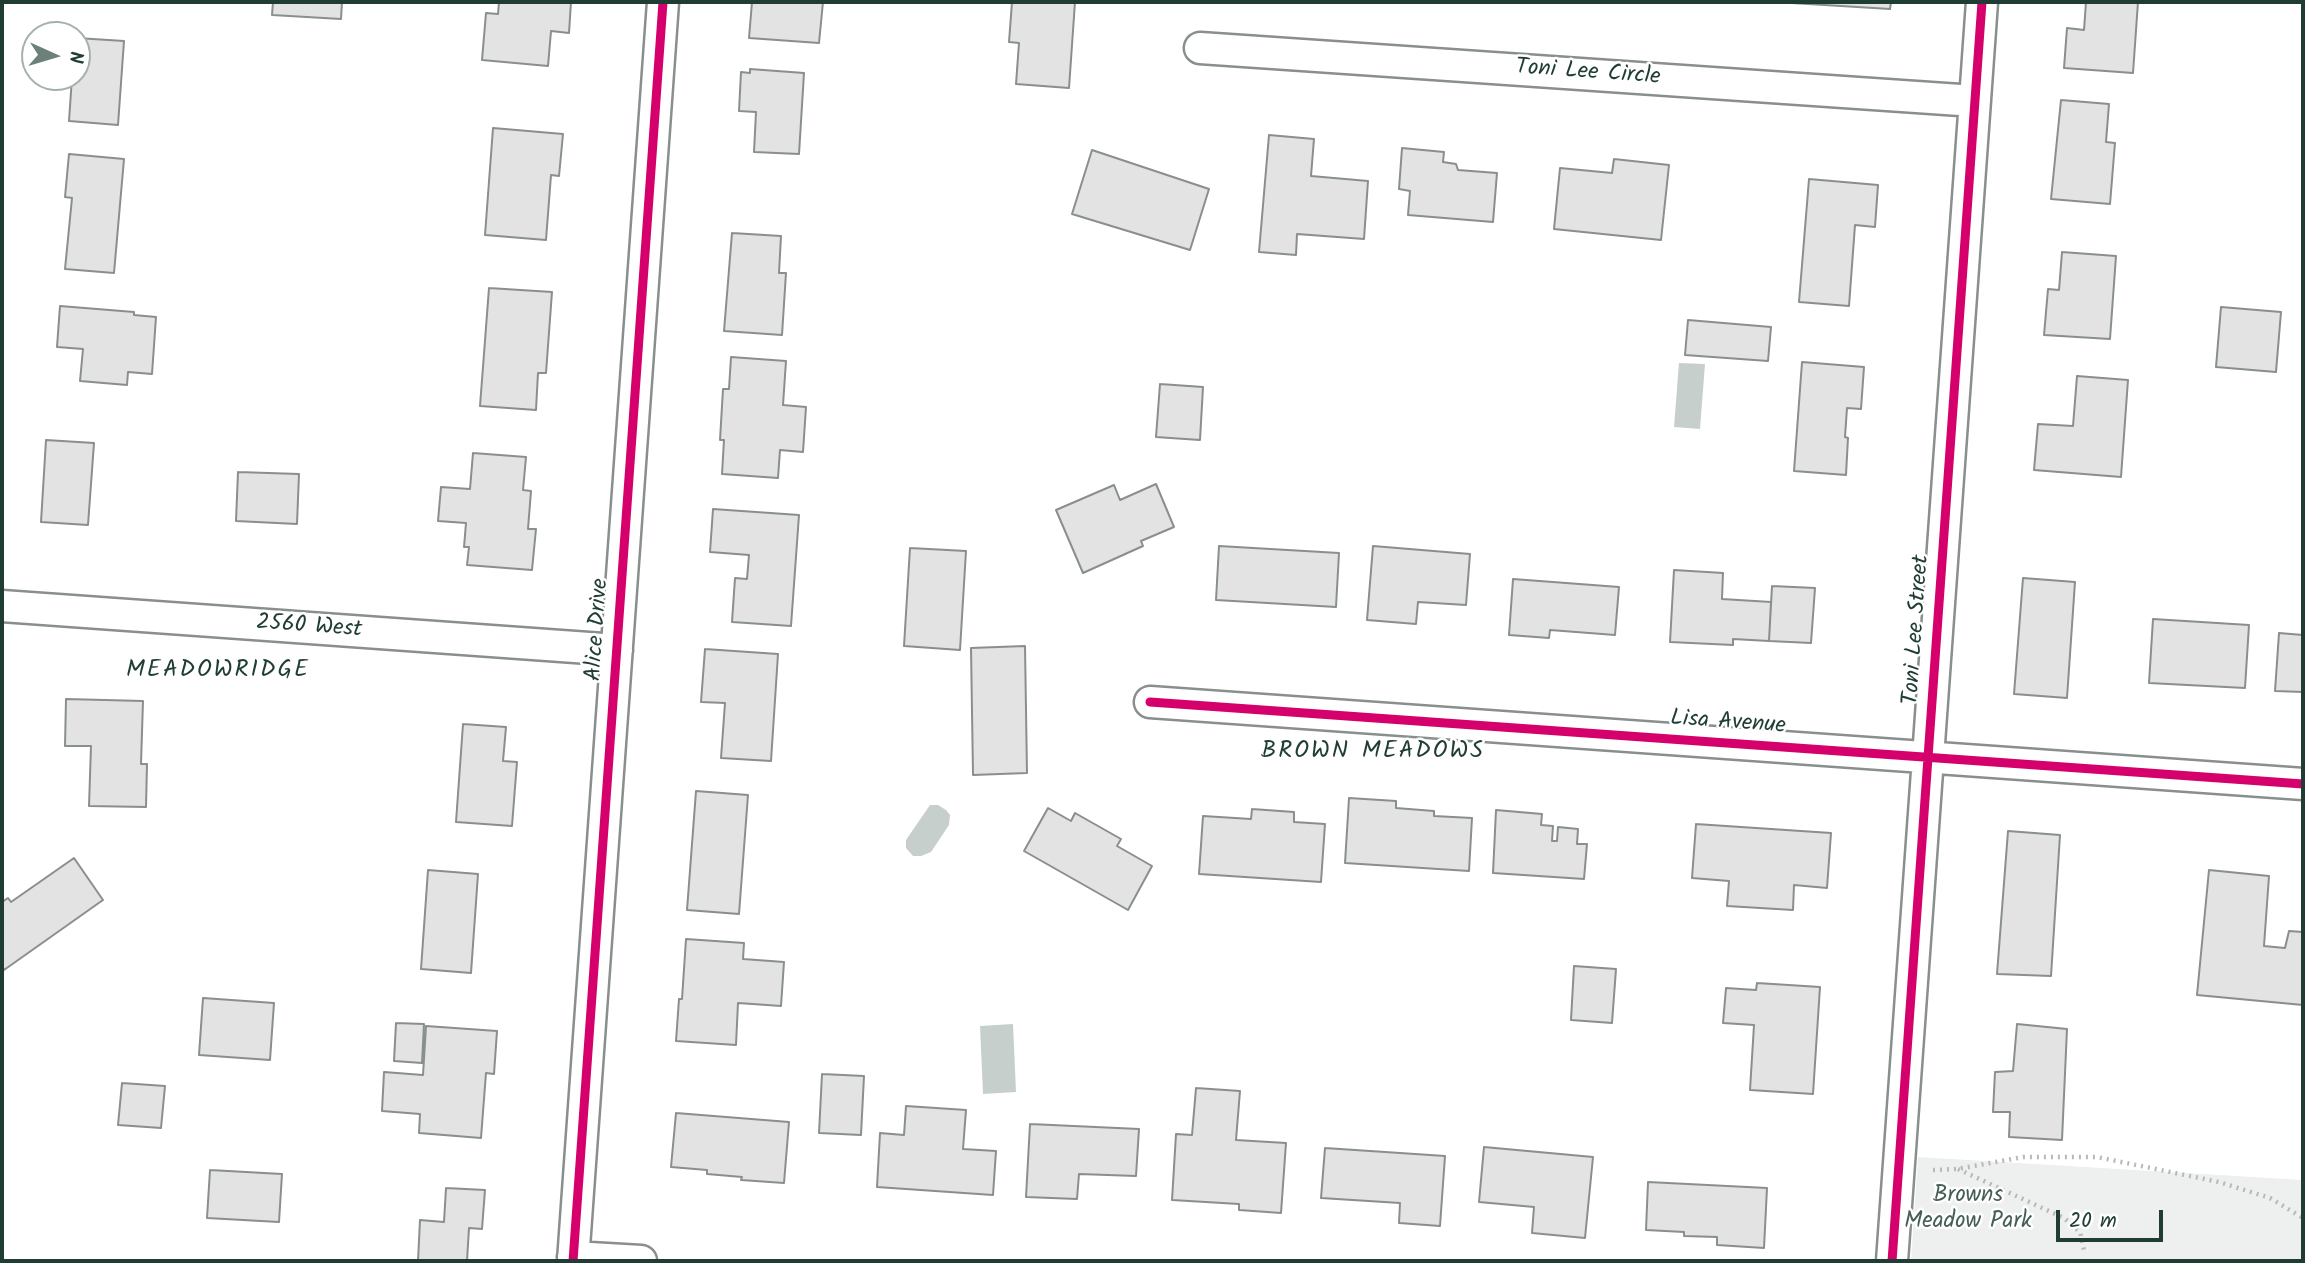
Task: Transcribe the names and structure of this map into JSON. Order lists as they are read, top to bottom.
{
  "streets": {
    "street": [
      "Toni Lee Circle",
      "2560 West",
      "Alice Drive",
      "Toni Lee Street",
      "Lisa Avenue"
    ]
  },
  "crossings": [
    ["Toni Lee Circle", "Toni Lee Street"],
    ["2560 West", "Alice Drive"],
    ["Toni Lee Street", "Lisa Avenue"]
  ],
  "districts": ["MEADOWRIDGE", "BROWN MEADOWS"],
  "parks": ["Browns Meadow Park"],
  "scale_bar": "20 m",
  "north": "right"
}
